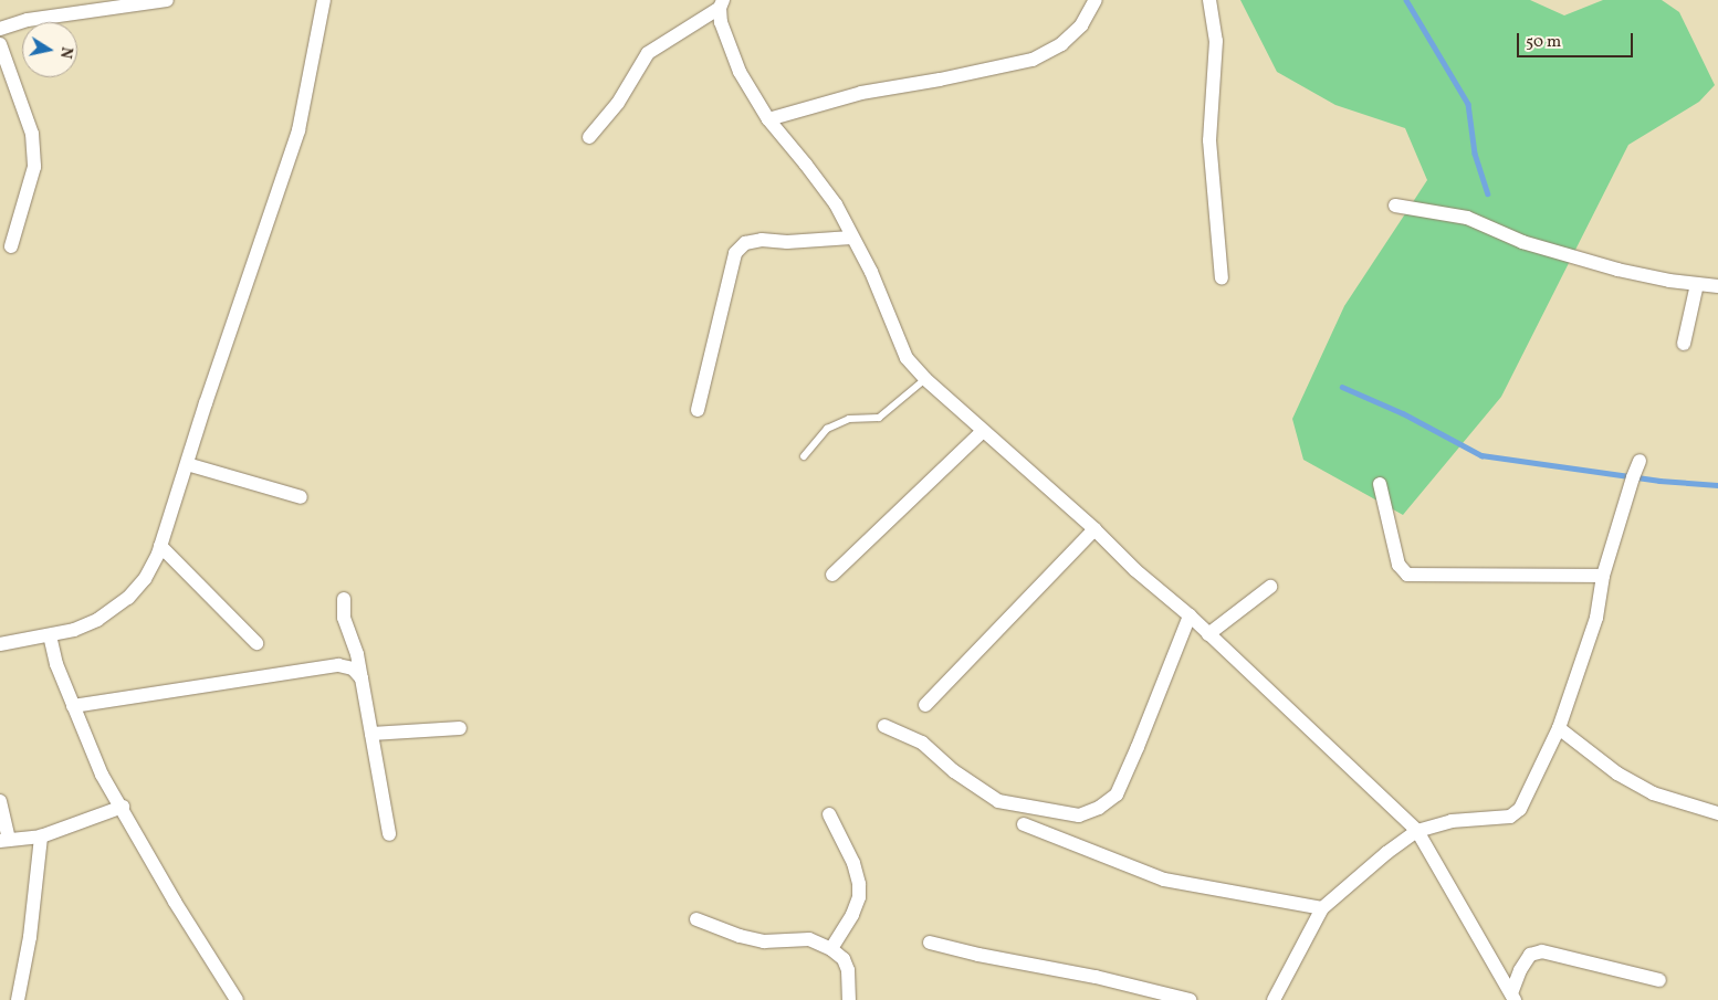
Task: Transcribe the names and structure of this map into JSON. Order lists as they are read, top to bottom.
{
  "scale_bar": "50 m",
  "north": "right"
}
